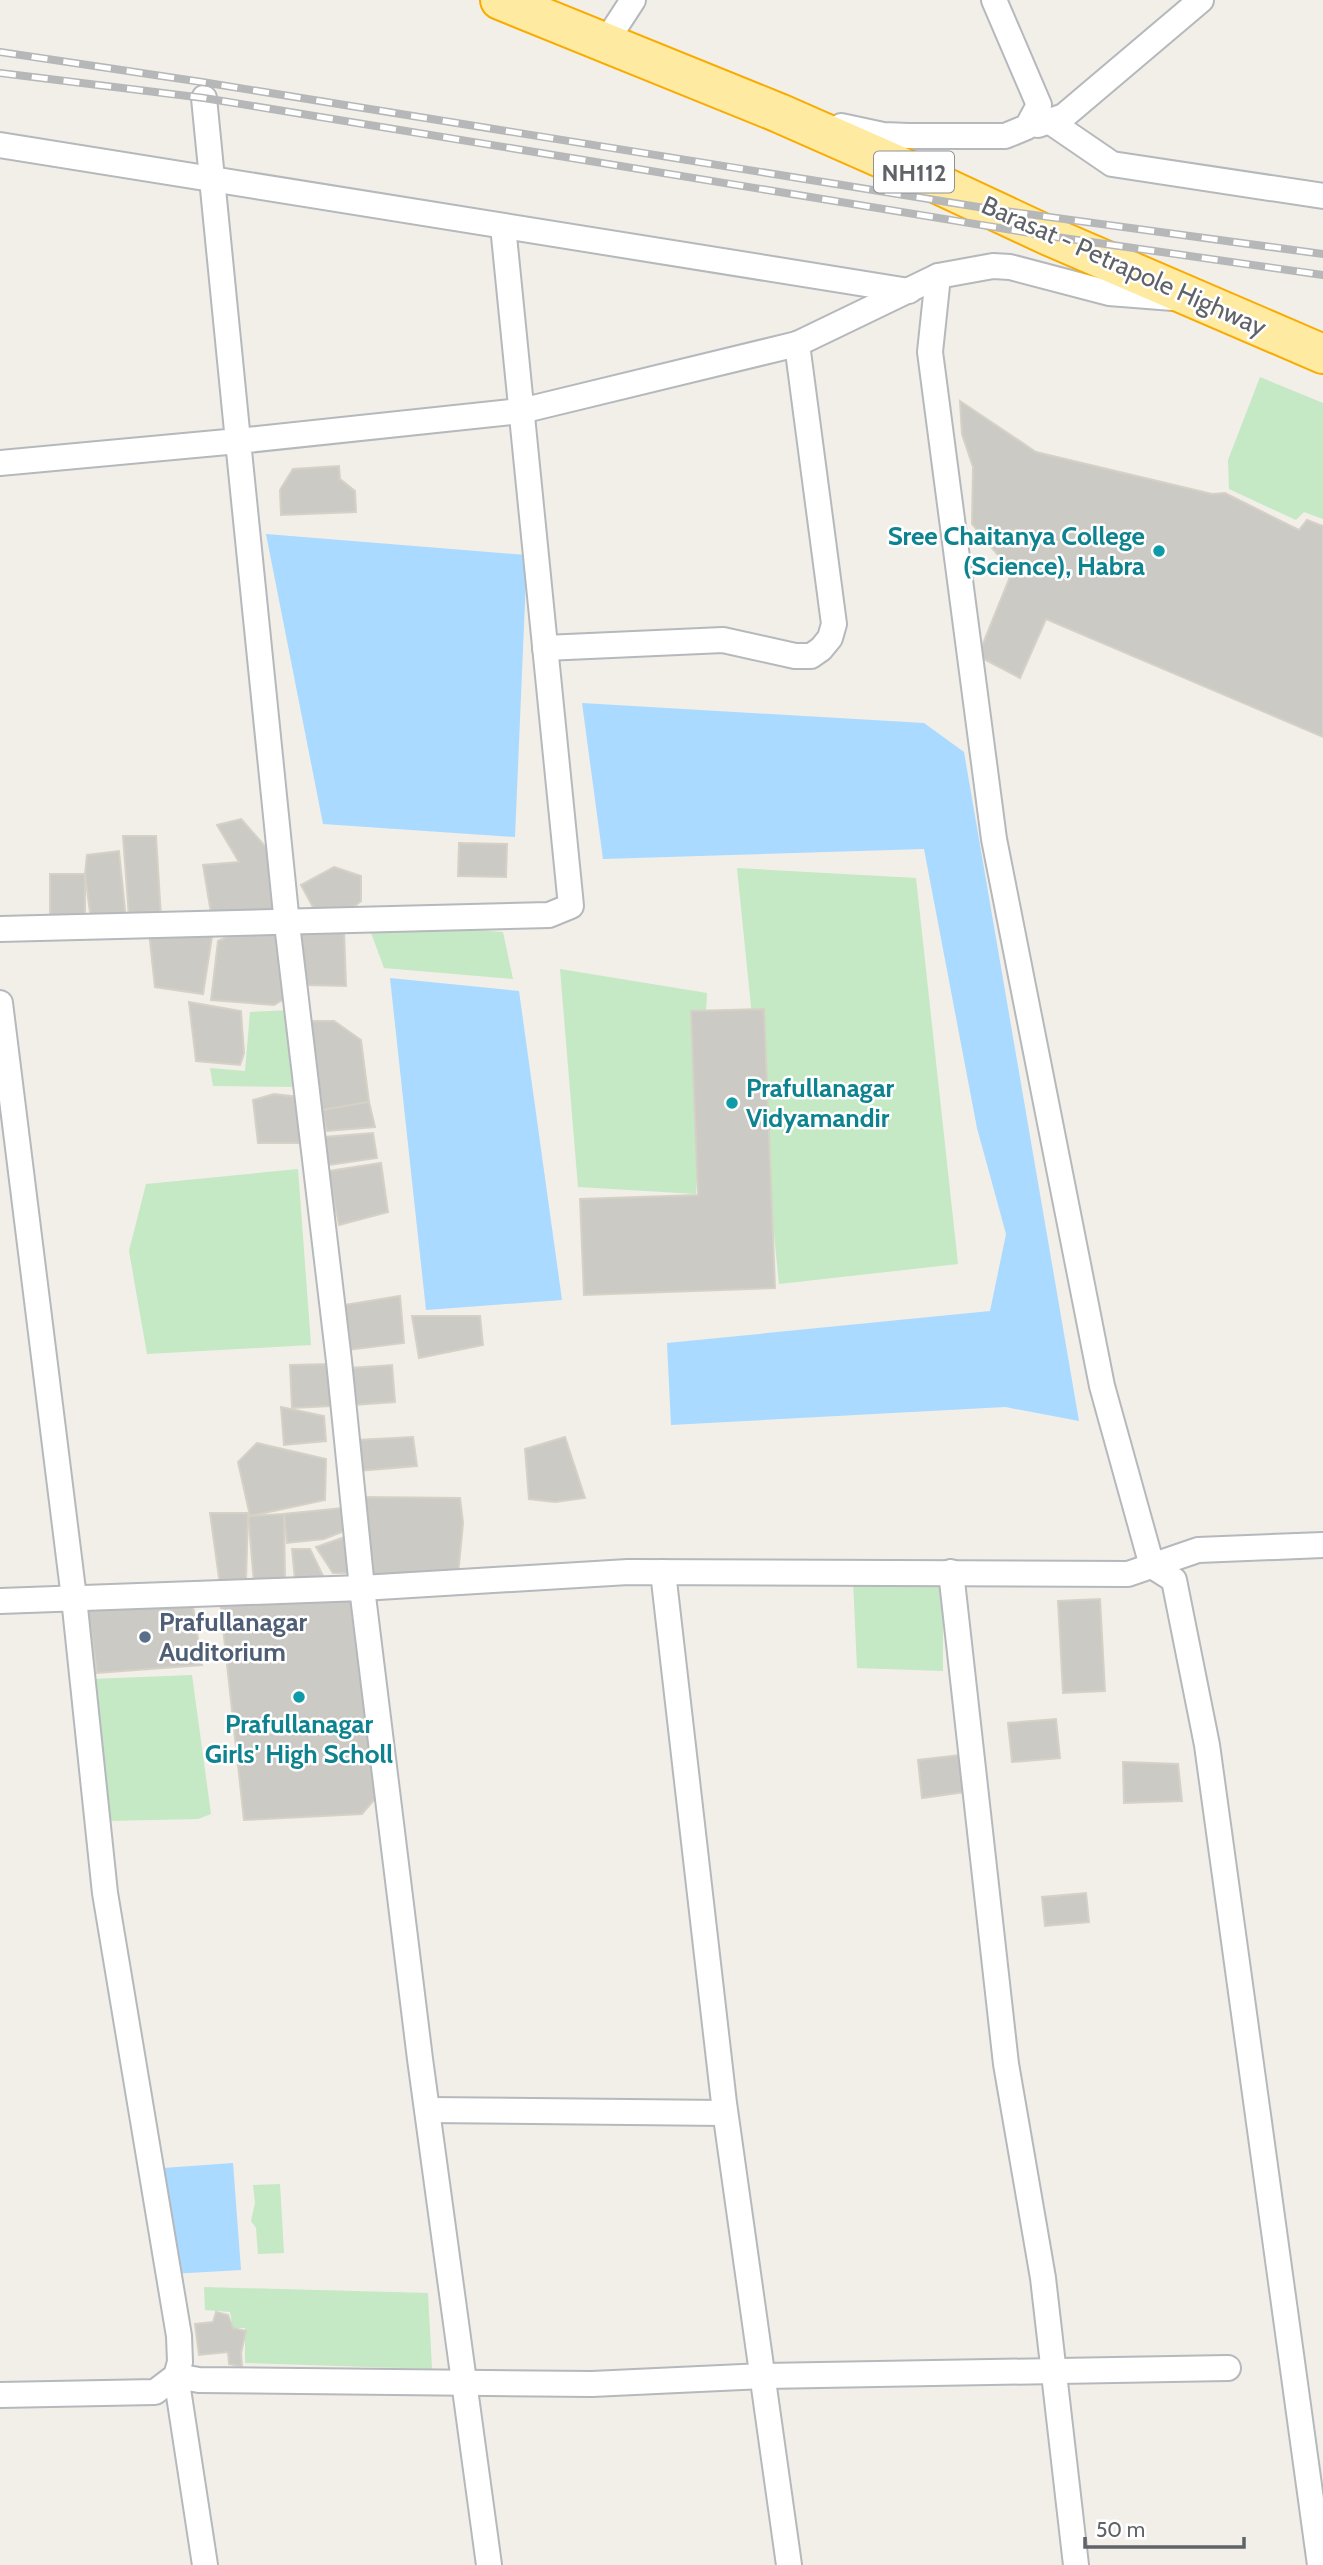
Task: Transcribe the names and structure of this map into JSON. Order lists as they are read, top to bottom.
{
  "streets": {
    "highway": ["NH112", "Barasat - Petrapole Highway"]
  },
  "places": [
    "Sree Chaitanya College (Science), Habra",
    "Prafullanagar Vidyamandir",
    "Prafullanagar Auditorium",
    "Prafullanagar Girls' High Scholl"
  ],
  "scale_bar": "50 m"
}
